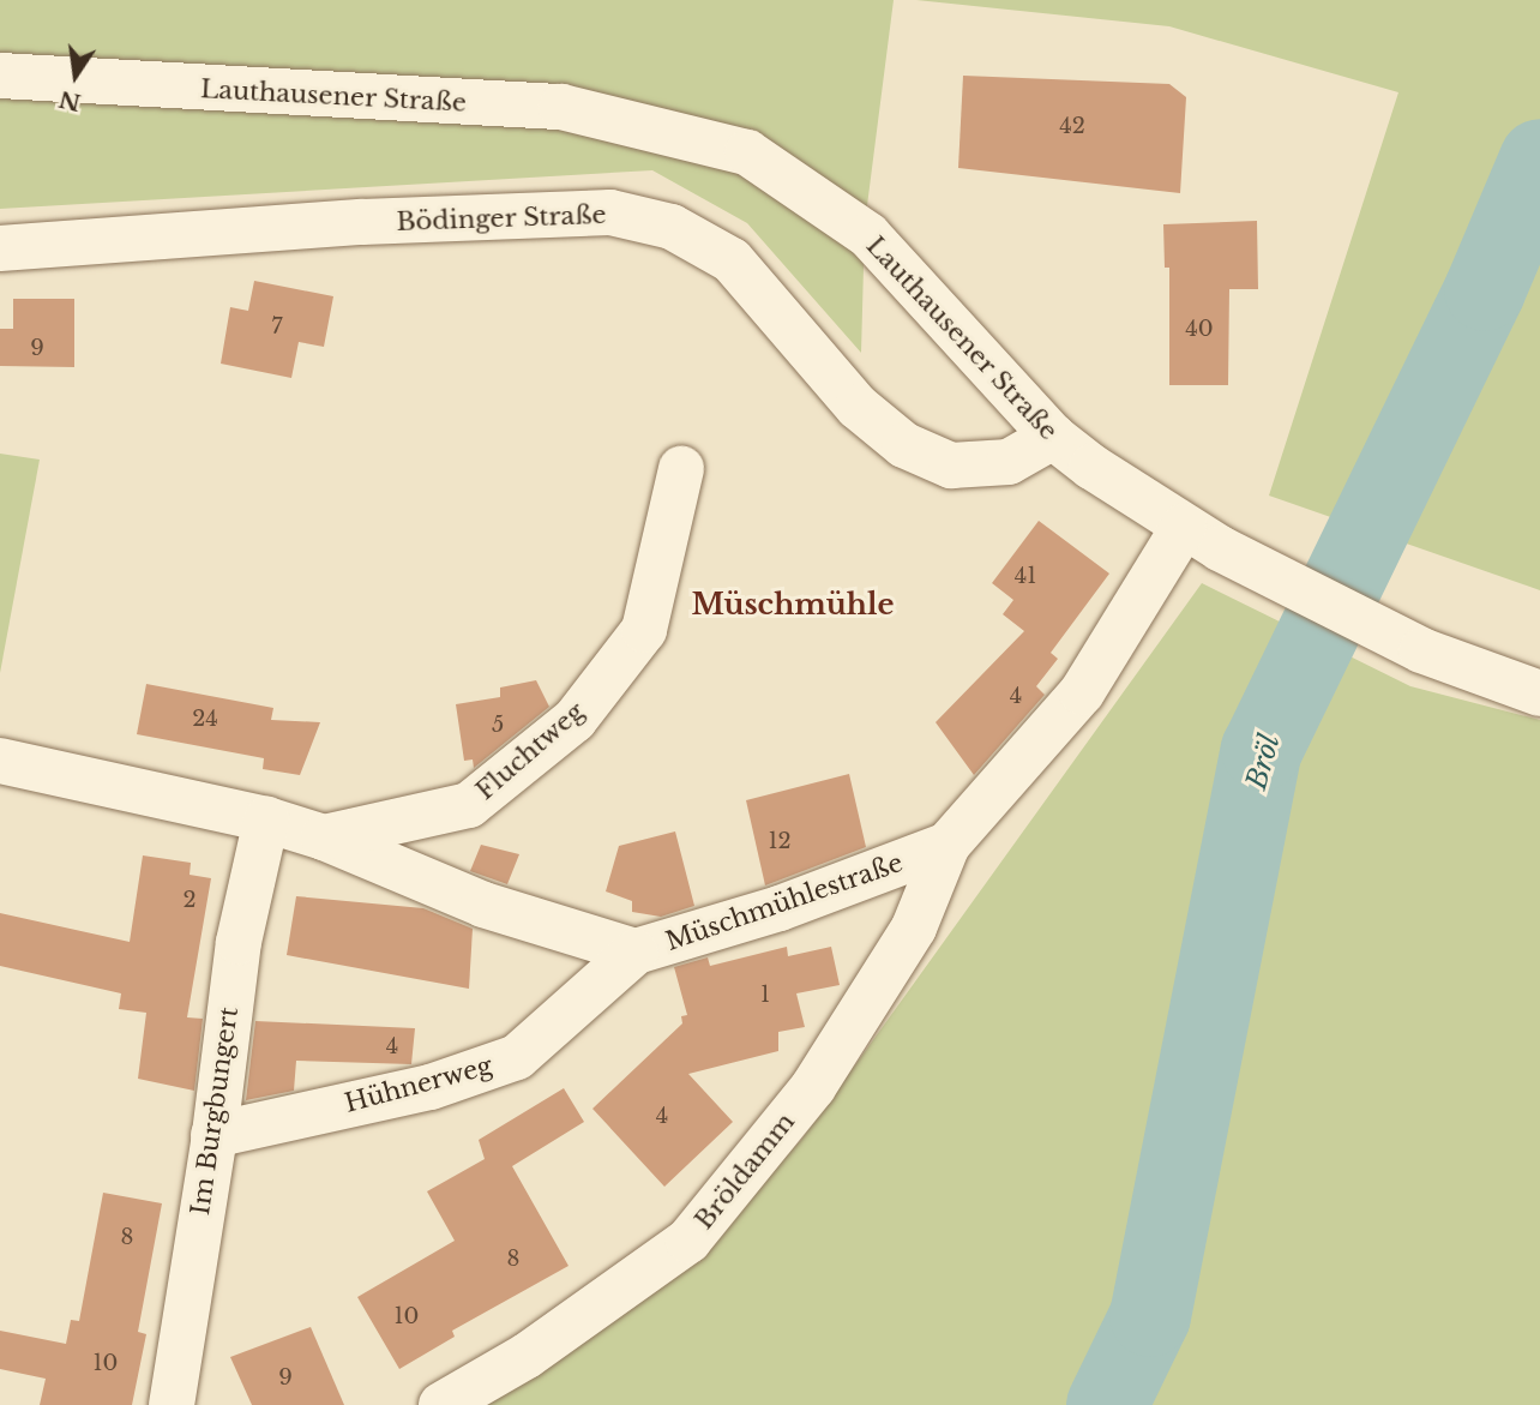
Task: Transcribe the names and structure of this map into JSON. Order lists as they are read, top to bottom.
{
  "streets": {
    "street": [
      "Lauthausener Straße",
      "Bödinger Straße",
      "Fluchtweg",
      "Müschmühlestraße",
      "Hühnerweg",
      "Im Burgbungert",
      "Bröldamm"
    ]
  },
  "crossings": [
    ["Lauthausener Straße", "Bödinger Straße"],
    ["Lauthausener Straße", "Müschmühlestraße"],
    ["Fluchtweg", "Müschmühlestraße"],
    ["Müschmühlestraße", "Hühnerweg"],
    ["Müschmühlestraße", "Im Burgbungert"],
    ["Müschmühlestraße", "Bröldamm"],
    ["Hühnerweg", "Im Burgbungert"]
  ],
  "districts": ["Müschmühle"],
  "water": ["Bröl"],
  "house_numbers": [
    "42",
    "7",
    "40",
    "9",
    "41",
    "4",
    "24",
    "5",
    "12",
    "2",
    "1",
    "4",
    "4",
    "8",
    "8",
    "10",
    "10",
    "9"
  ],
  "north": "bottom"
}
